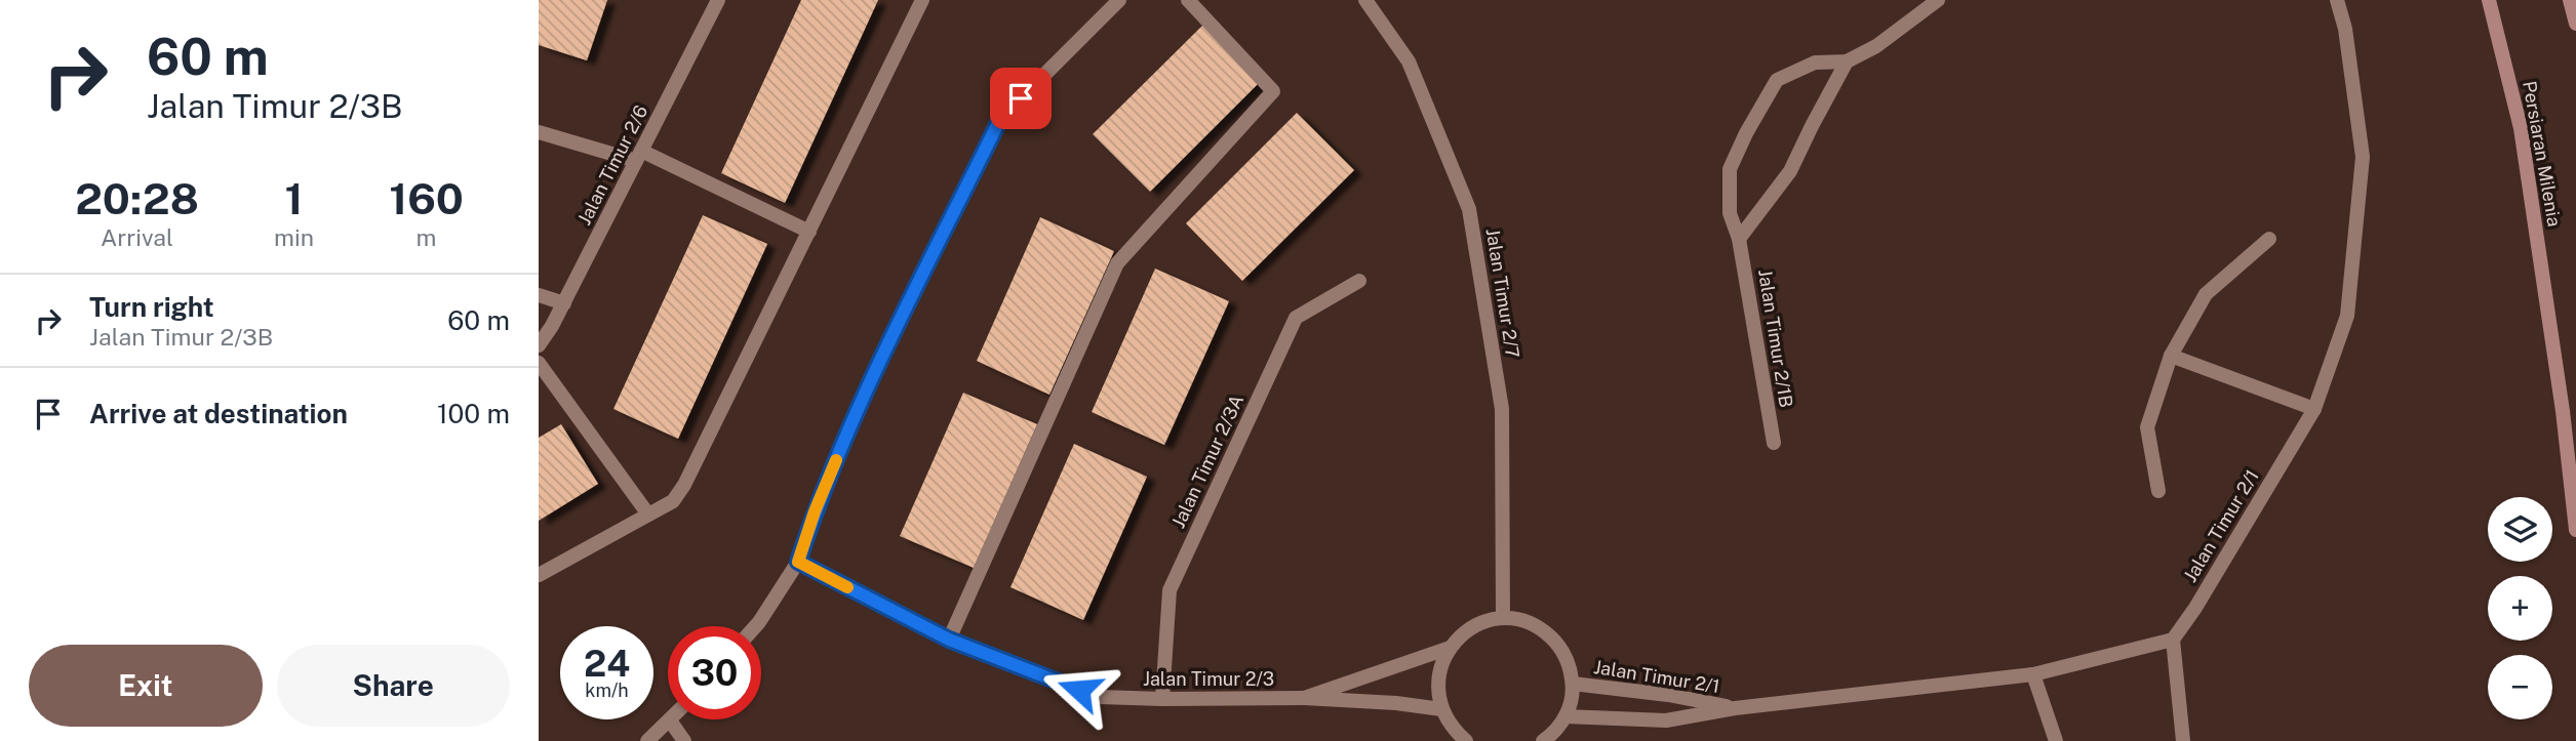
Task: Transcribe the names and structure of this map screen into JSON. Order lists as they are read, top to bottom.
{
  "streets": {
    "main road": ["Persiaran Milenia"],
    "street": [
      "Jalan Timur 2/6",
      "Jalan Timur 2/7",
      "Jalan Timur 2/1B",
      "Jalan Timur 2/3A",
      "Jalan Timur 2/1",
      "Jalan Timur 2/3"
    ]
  },
  "crossings": [
    ["Jalan Timur 2/3A", "Jalan Timur 2/3"]
  ],
  "page": {
    "turn": ["60 m", "Jalan Timur 2/3B"],
    "eta": [
      "20:28",
      "Arrival",
      "1",
      "min",
      "160",
      "m"
    ],
    "list": [
      {
        "name": "Turn right",
        "note": "Jalan Timur 2/3B",
        "value": "60 m"
      },
      {
        "name": "Arrive at destination",
        "value": "100 m"
      }
    ],
    "map_buttons": ["+", "−"],
    "speed": "24 km/h",
    "limit": "30",
    "buttons": ["Exit", "Share"]
  }
}
